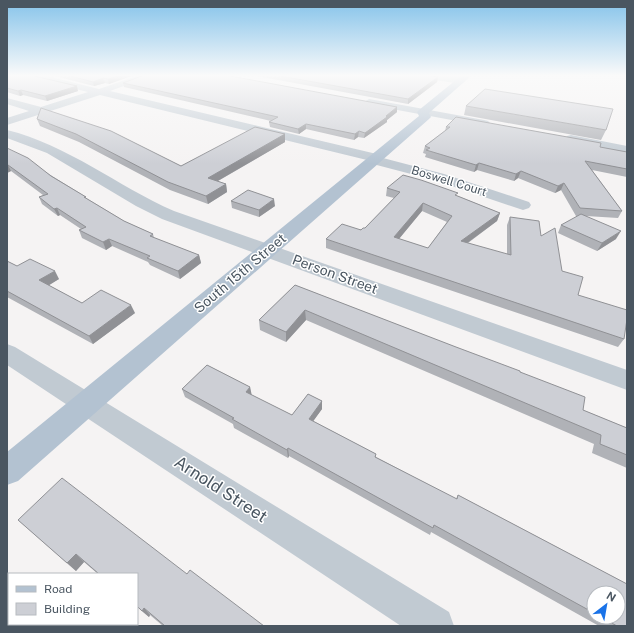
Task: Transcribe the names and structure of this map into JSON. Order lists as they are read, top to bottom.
{
  "streets": {
    "main road": ["South 15th Street"],
    "street": ["Boswell Court", "Person Street", "Arnold Street"]
  },
  "crossings": [
    ["Boswell Court", "South 15th Street"],
    ["South 15th Street", "Person Street"],
    ["South 15th Street", "Arnold Street"]
  ],
  "legend": ["Road", "Building"],
  "north": "top right"
}
